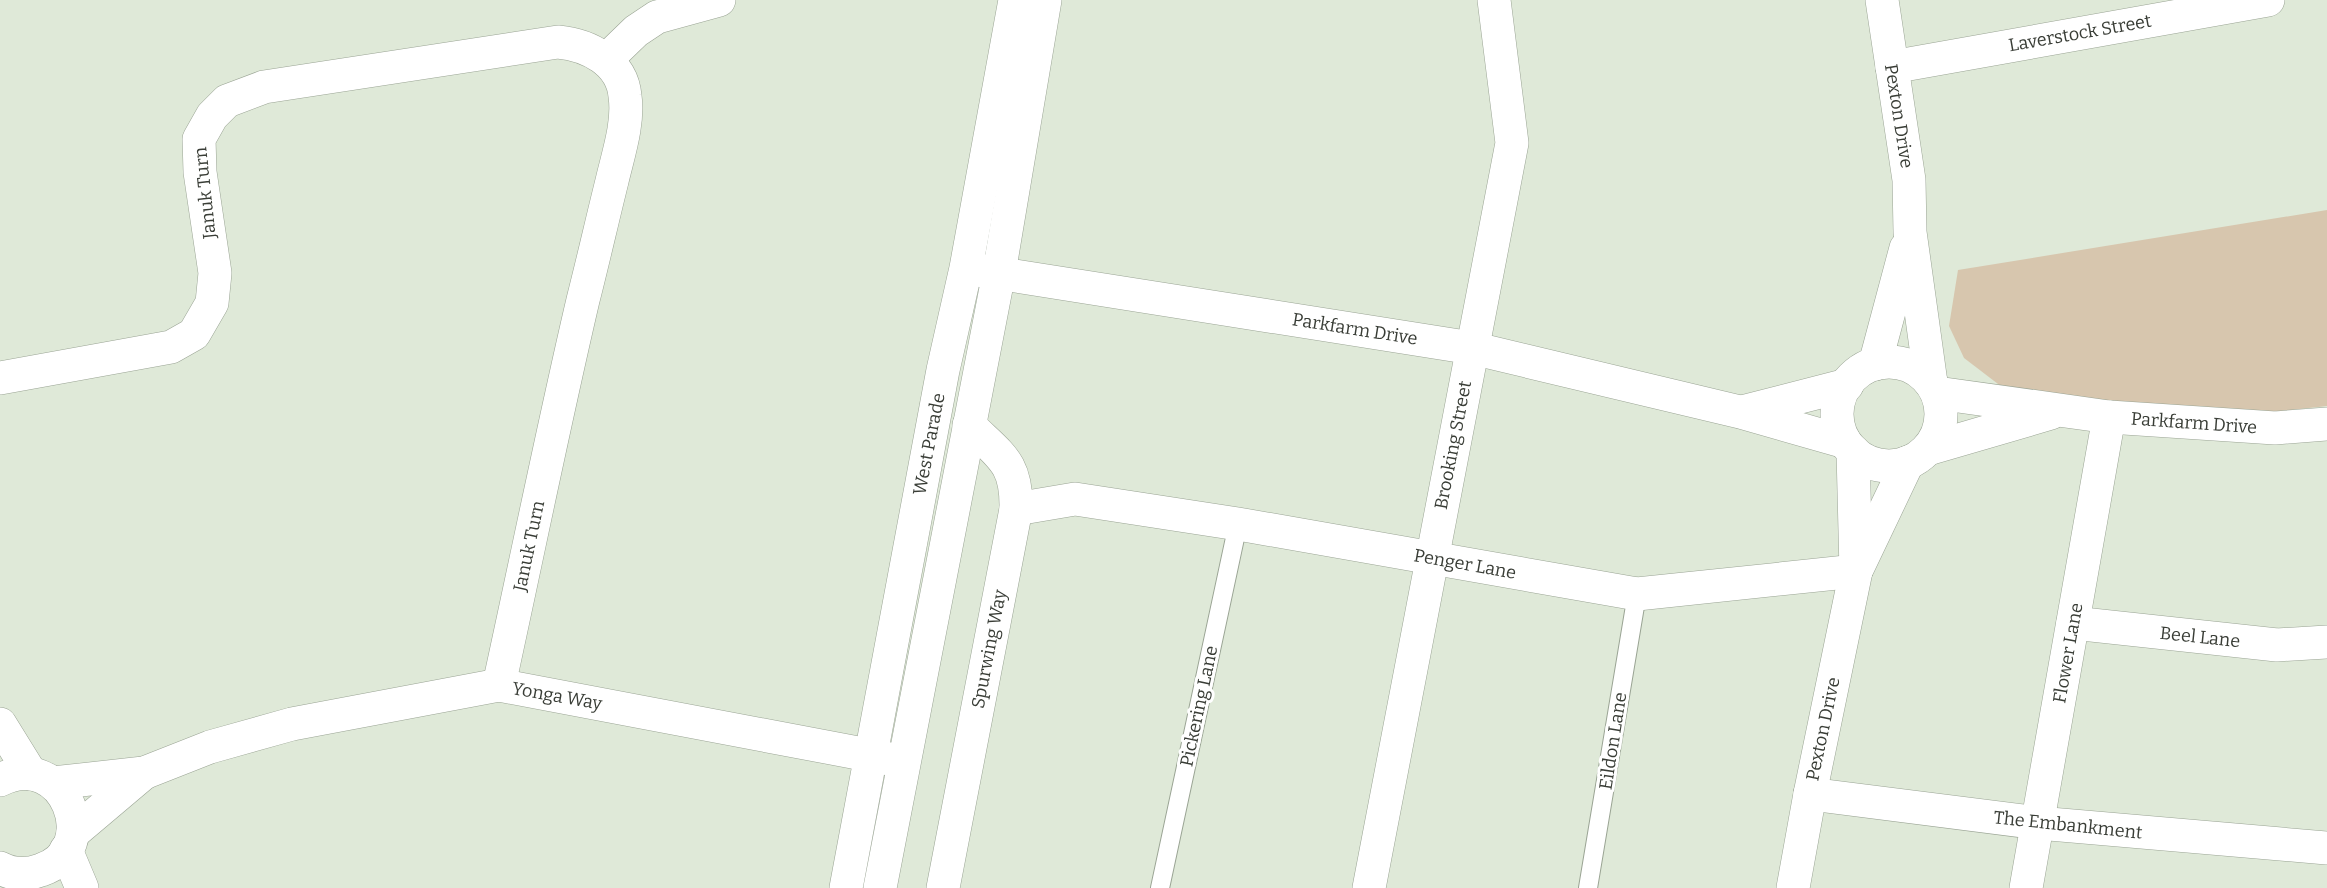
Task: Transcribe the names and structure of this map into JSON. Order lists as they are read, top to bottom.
{
  "streets": {
    "street": [
      "Laverstock Street",
      "Pexton Drive",
      "Januk Turn",
      "Parkfarm Drive",
      "West Parade",
      "Brooking Street",
      "Penger Lane",
      "Beel Lane",
      "Spurwing Way",
      "Flower Lane",
      "Yonga Way",
      "The Embankment"
    ],
    "lane": ["Pickering Lane", "Eildon Lane"]
  },
  "crossings": [
    ["Laverstock Street", "Pexton Drive"],
    ["Pexton Drive", "Parkfarm Drive"],
    ["Pexton Drive", "Penger Lane"],
    ["Pexton Drive", "The Embankment"],
    ["Januk Turn", "Yonga Way"],
    ["Parkfarm Drive", "West Parade"],
    ["Parkfarm Drive", "Brooking Street"],
    ["Parkfarm Drive", "Flower Lane"],
    ["West Parade", "Yonga Way"],
    ["Brooking Street", "Penger Lane"],
    ["Penger Lane", "Spurwing Way"],
    ["Penger Lane", "Pickering Lane"],
    ["Penger Lane", "Eildon Lane"],
    ["Beel Lane", "Flower Lane"],
    ["Flower Lane", "The Embankment"]
  ]
}
